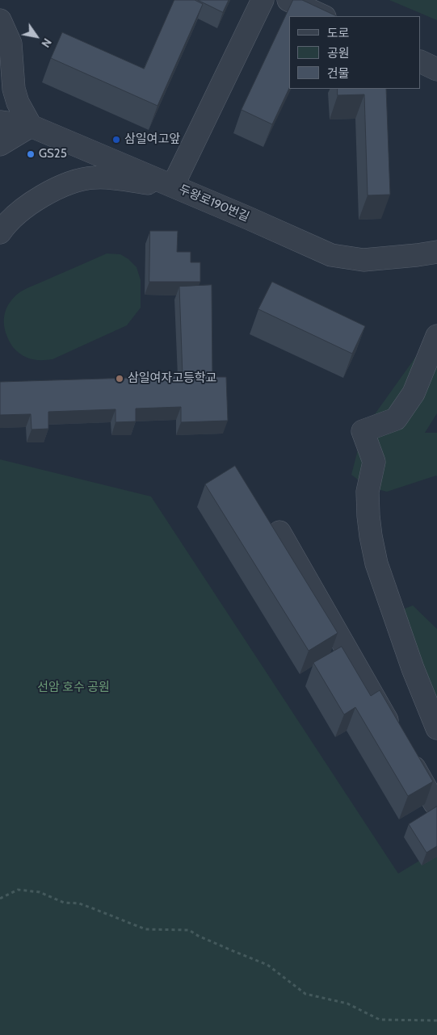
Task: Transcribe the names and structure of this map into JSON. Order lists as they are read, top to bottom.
{
  "streets": {
    "street": ["두왕로190번길"]
  },
  "parks": ["선암 호수 공원"],
  "places": ["삼일여고앞", "GS25", "삼일여자고등학교"],
  "legend": ["도로", "공원", "건물"],
  "north": "bottom right"
}
